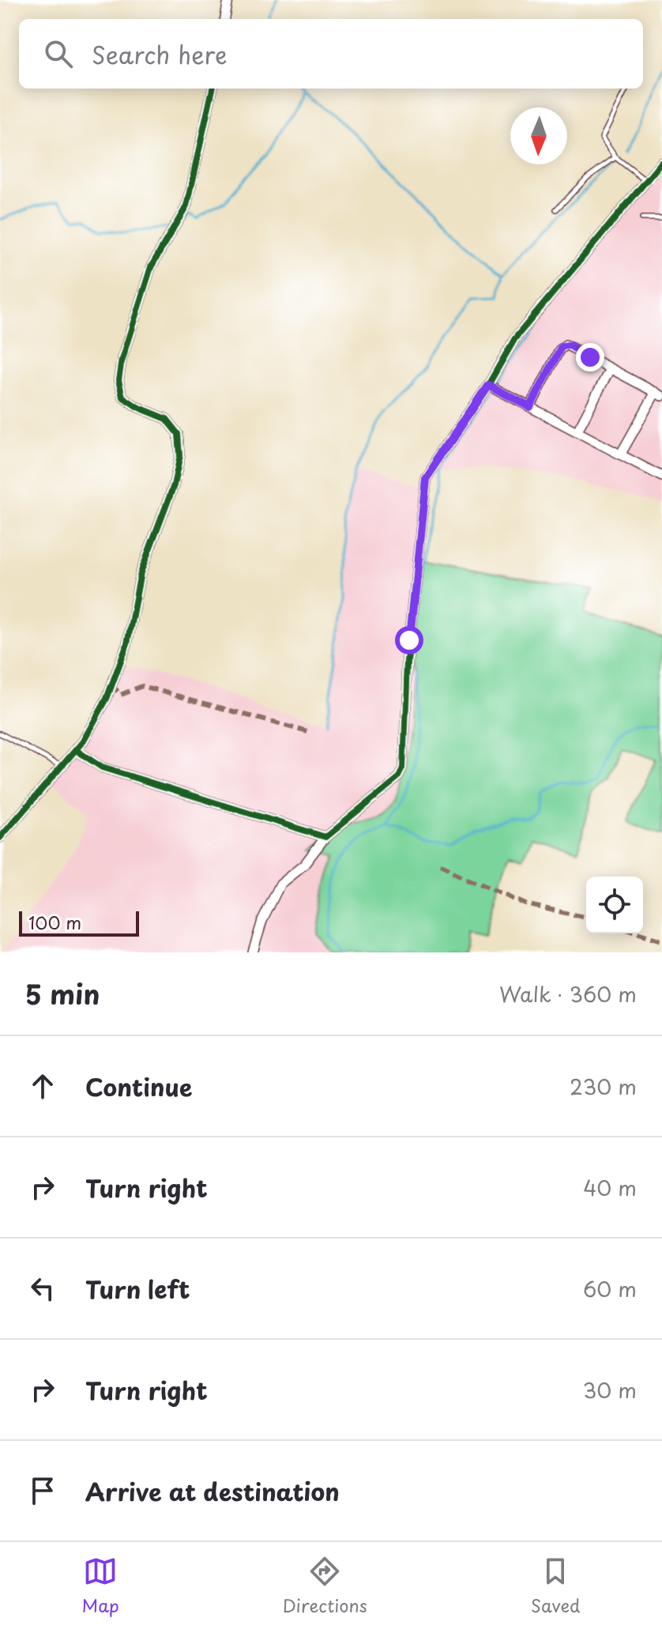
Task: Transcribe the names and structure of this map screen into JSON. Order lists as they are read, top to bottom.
{
  "scale_bar": "100 m",
  "north": "bottom",
  "page": {
    "search": "Search here",
    "scale": "100 m",
    "heading": ["5 min", "Walk · 360 m"],
    "list": [
      ["Continue", "230 m"],
      ["Turn right", "40 m"],
      ["Turn left", "60 m"],
      ["Turn right", "30 m"],
      "Arrive at destination"
    ],
    "nav": ["Map", "Directions", "Saved"]
  }
}
